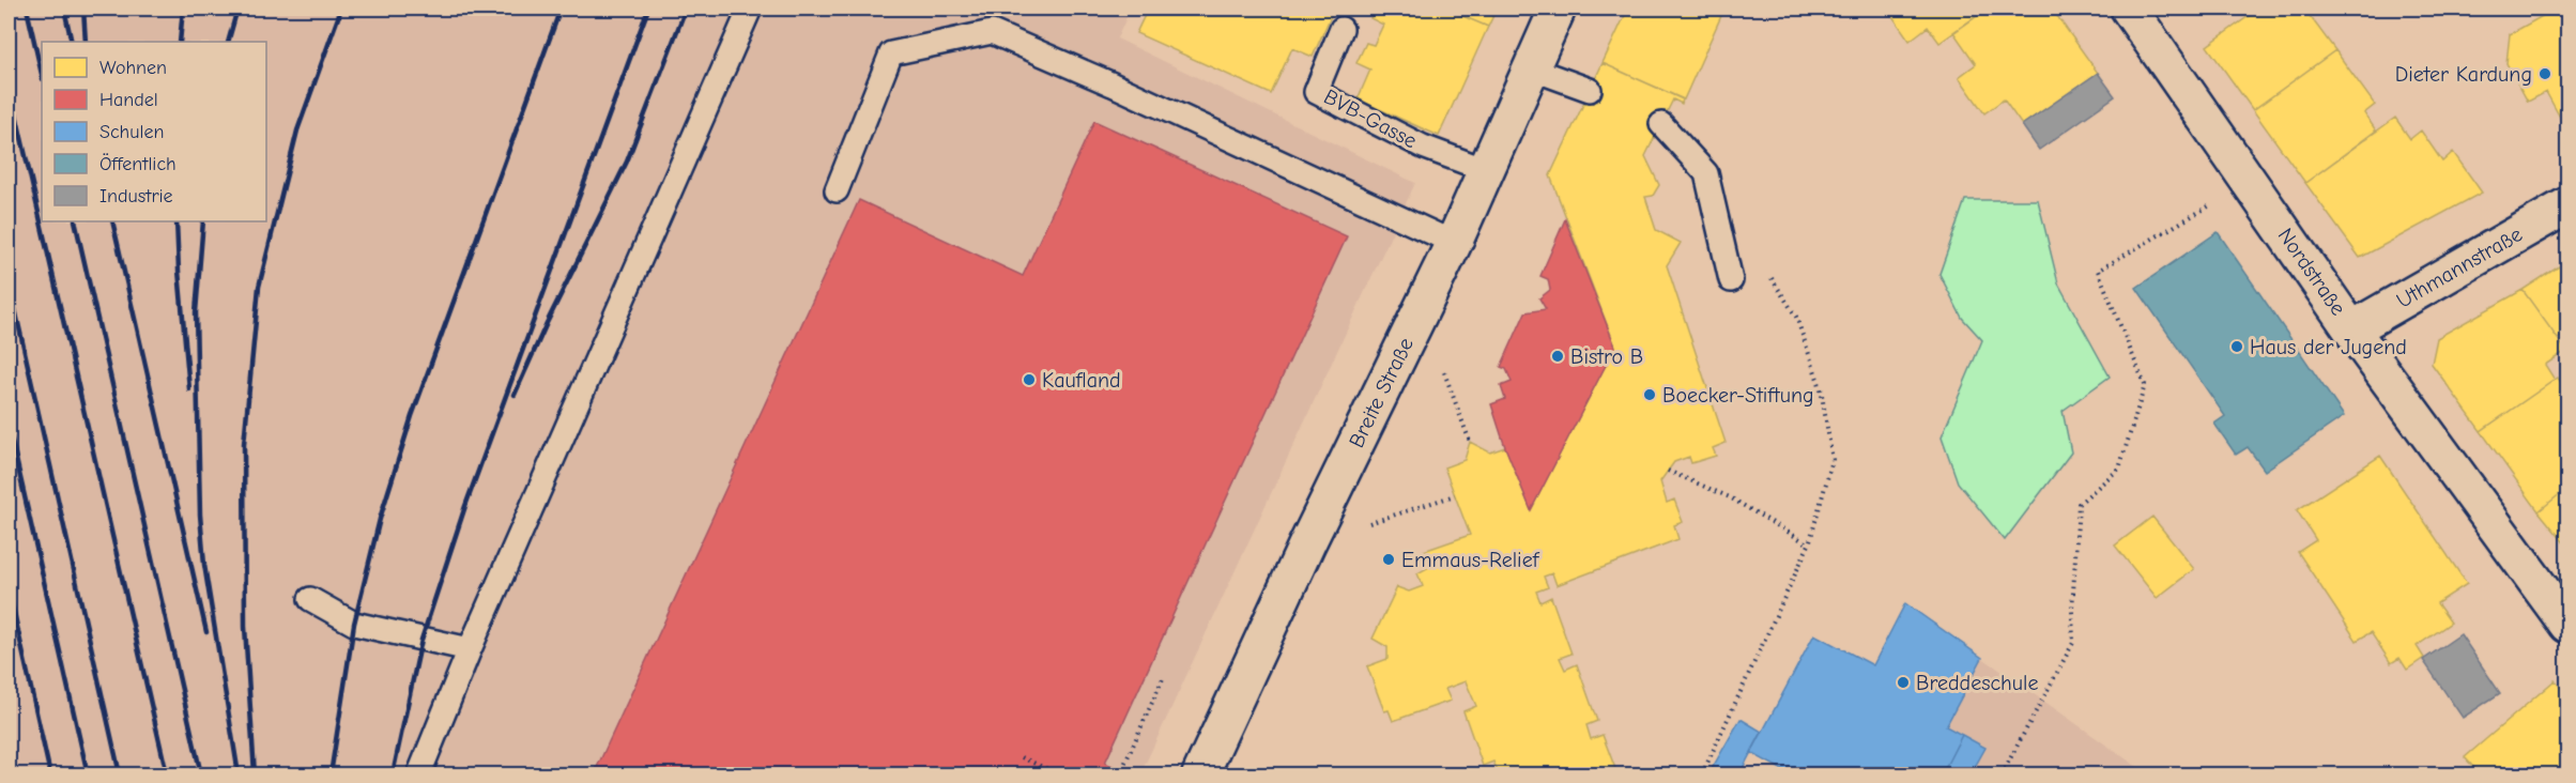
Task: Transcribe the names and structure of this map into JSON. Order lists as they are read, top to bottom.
{
  "streets": {
    "street": ["Uthmannstraße", "Nordstraße", "Breite Straße"],
    "lane": ["BVB-Gasse"]
  },
  "crossings": [
    ["BVB-Gasse", "Breite Straße"],
    ["Uthmannstraße", "Nordstraße"]
  ],
  "places": [
    "Dieter Kardung",
    "Haus der Jugend",
    "Bistro B",
    "Kaufland",
    "Boecker-Stiftung",
    "Emmaus-Relief",
    "Breddeschule"
  ],
  "legend": [
    "Wohnen",
    "Handel",
    "Schulen",
    "Öffentlich",
    "Industrie"
  ]
}
